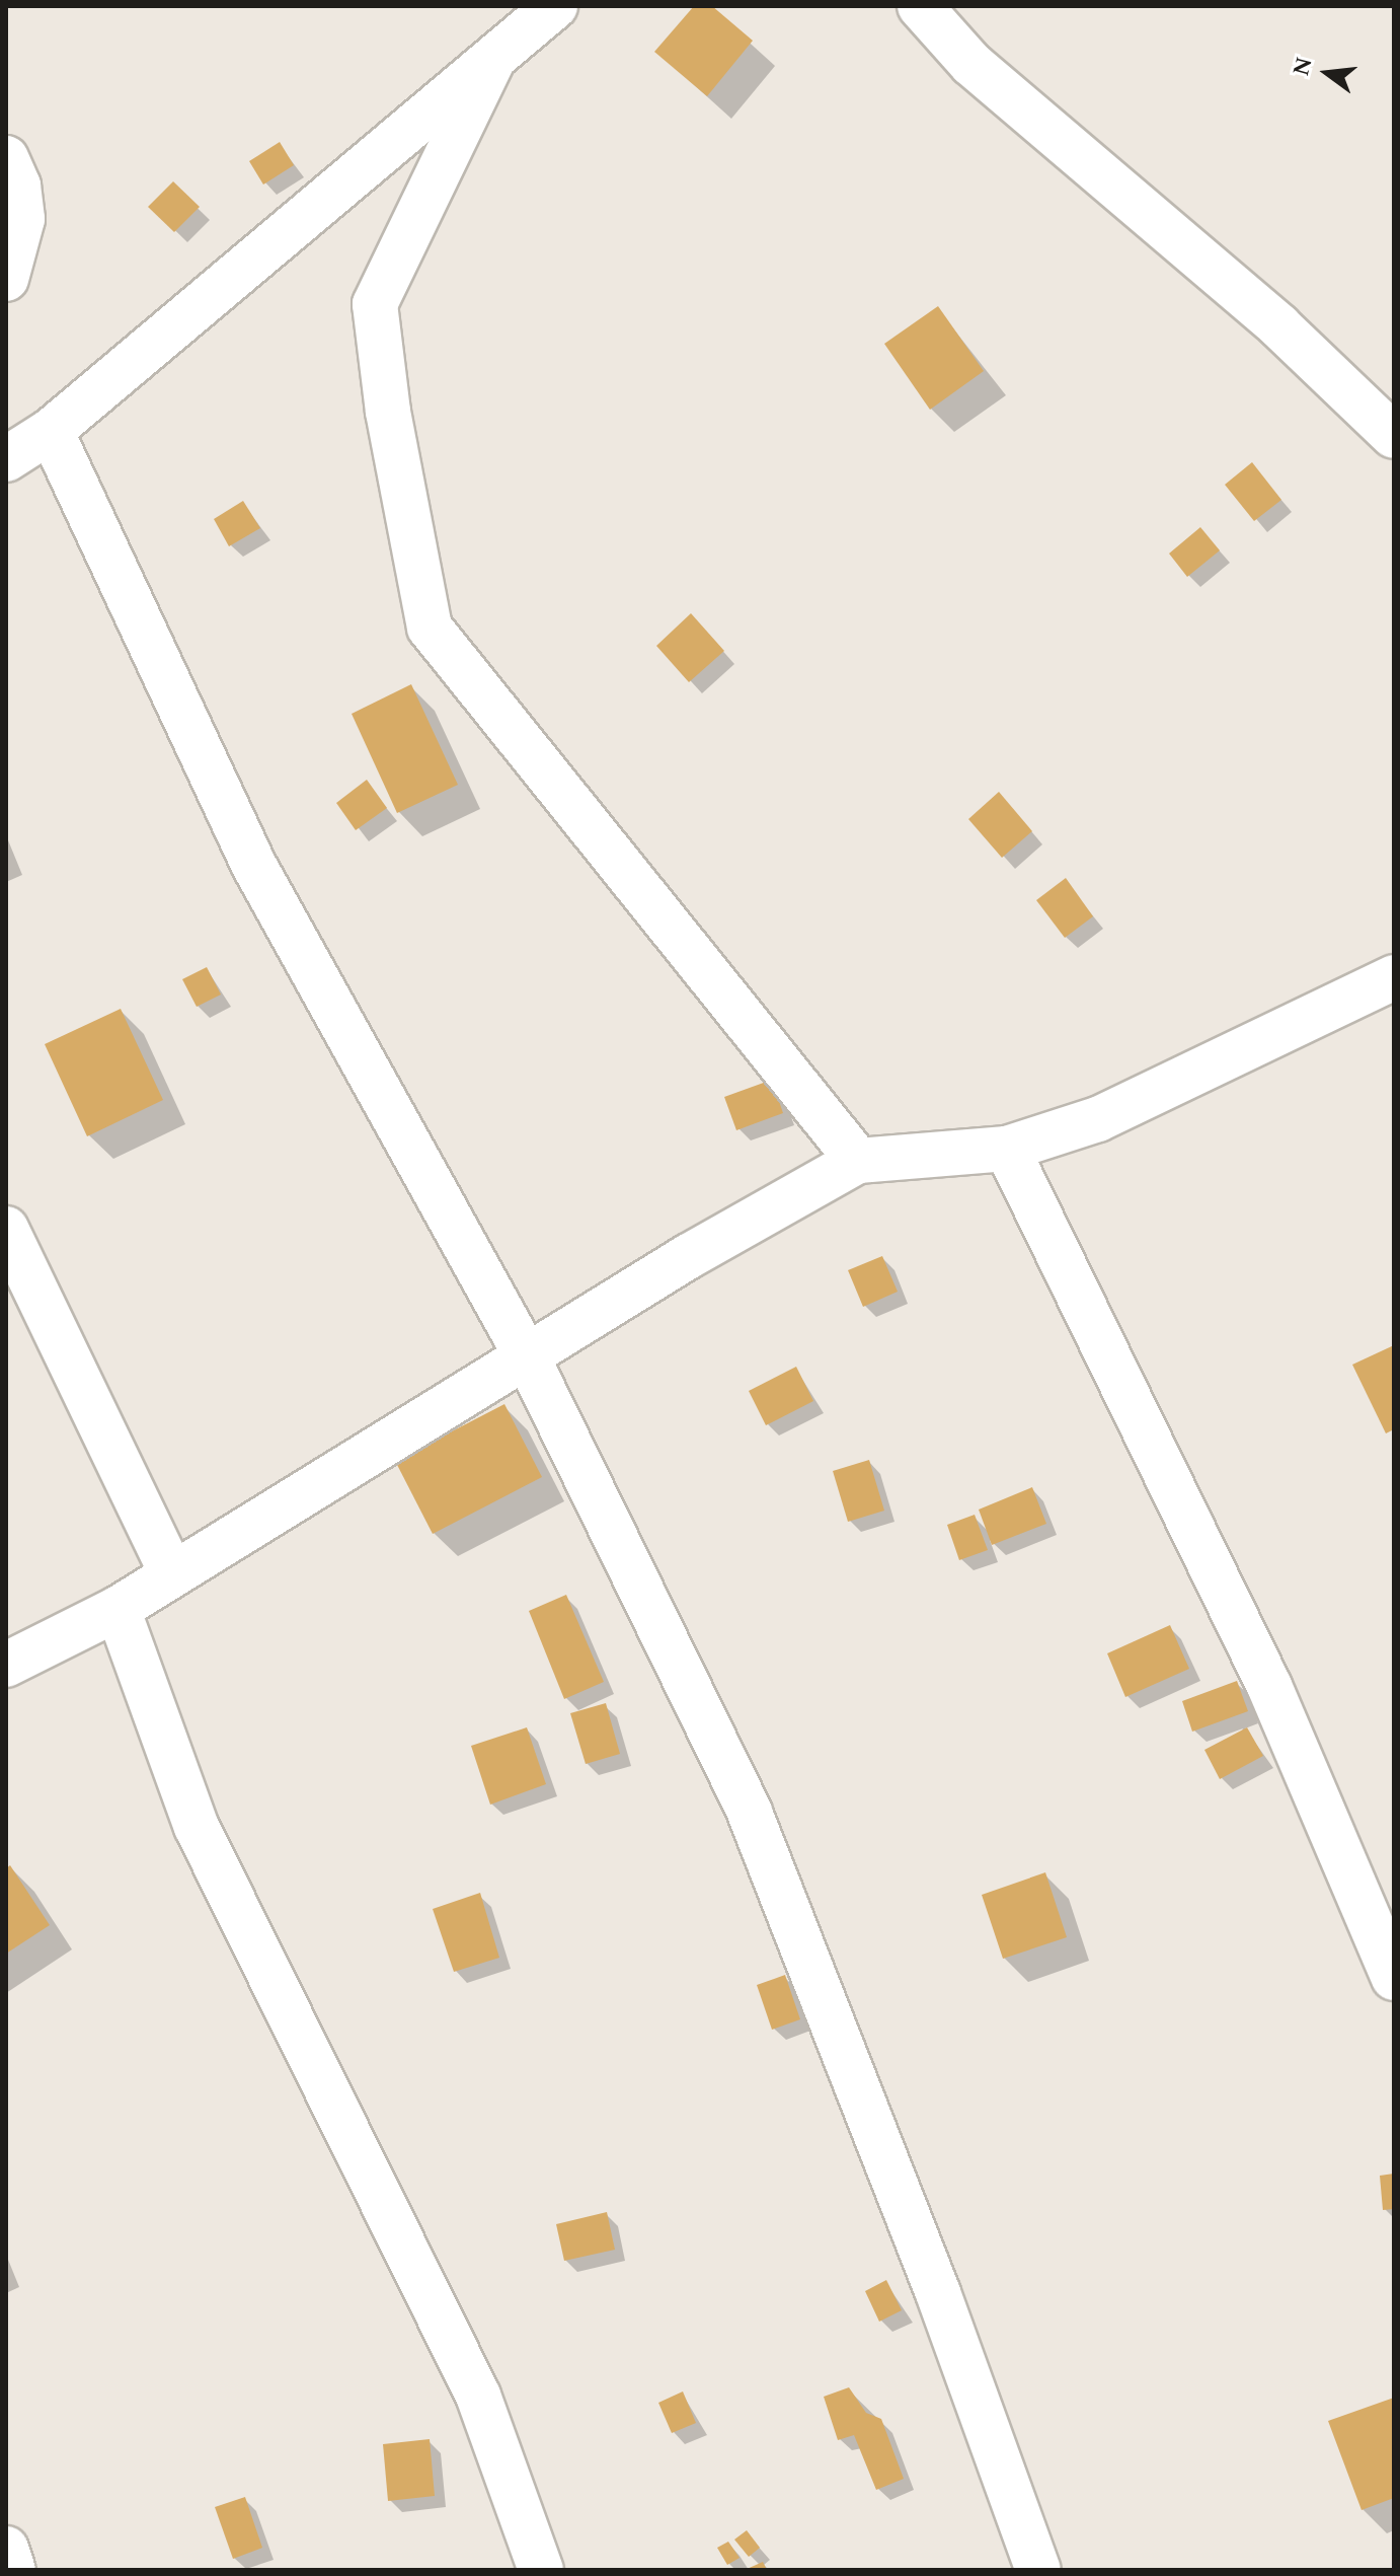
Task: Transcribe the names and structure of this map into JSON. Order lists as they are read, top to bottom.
{
  "north": "left"
}
